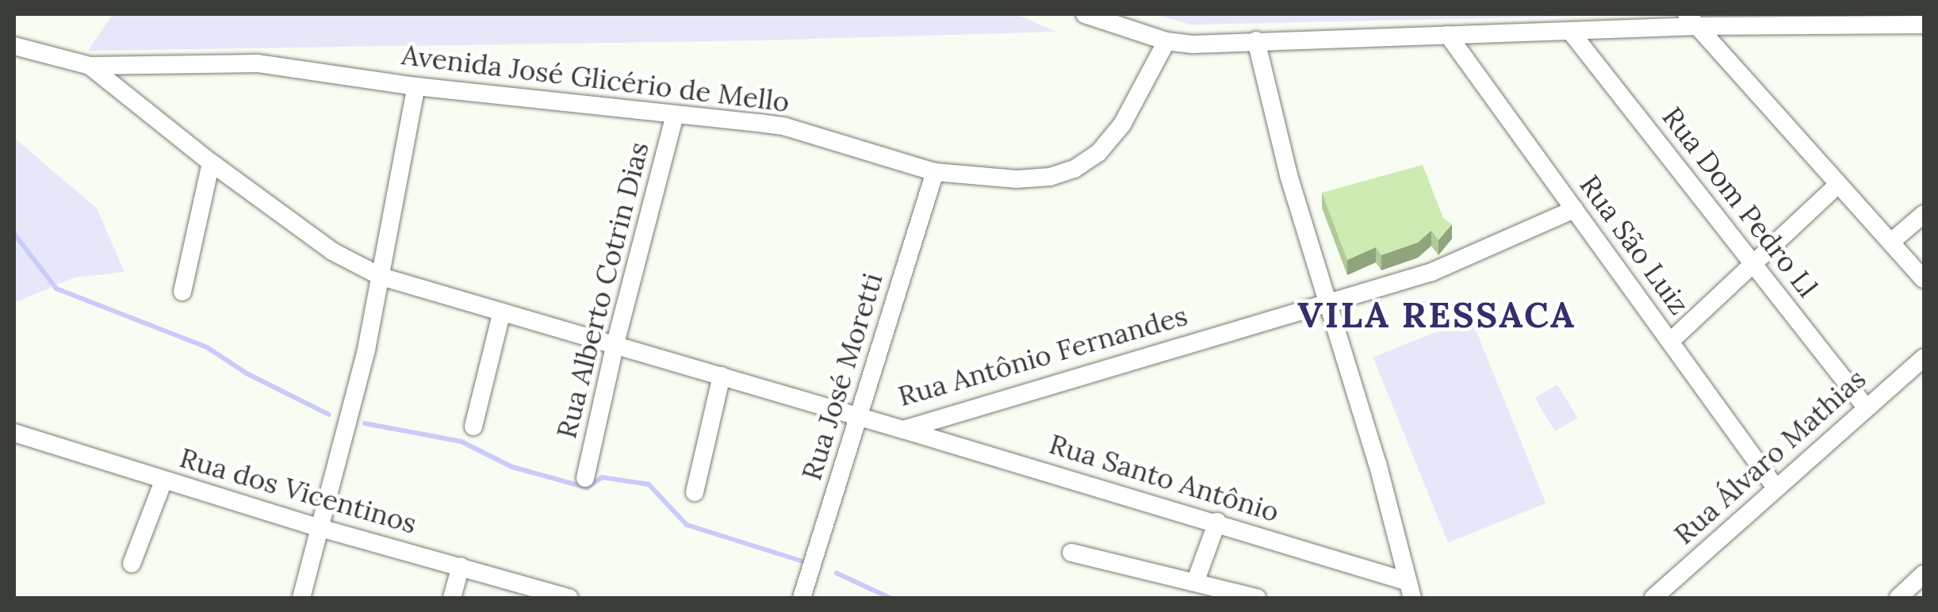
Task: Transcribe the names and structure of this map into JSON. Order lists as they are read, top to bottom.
{
  "streets": {
    "street": [
      "Avenida José Glicério de Mello",
      "Rua Dom Pedro Ll",
      "Rua São Luiz",
      "Rua Alberto Cotrin Dias",
      "Rua Antônio Fernandes",
      "Rua José Moretti",
      "Rua Álvaro Mathias",
      "Rua Santo Antônio",
      "Rua dos Vicentinos"
    ]
  },
  "crossings": [
    ["Avenida José Glicério de Mello", "Rua Alberto Cotrin Dias"],
    ["Avenida José Glicério de Mello", "Rua Antônio Fernandes"],
    ["Avenida José Glicério de Mello", "Rua José Moretti"],
    ["Rua Dom Pedro Ll", "Rua Álvaro Mathias"],
    ["Rua São Luiz", "Rua Antônio Fernandes"],
    ["Rua São Luiz", "Rua Álvaro Mathias"],
    ["Rua Alberto Cotrin Dias", "Rua Antônio Fernandes"],
    ["Rua Antônio Fernandes", "Rua José Moretti"],
    ["Rua Antônio Fernandes", "Rua Santo Antônio"]
  ],
  "districts": ["VILA RESSACA"]
}
